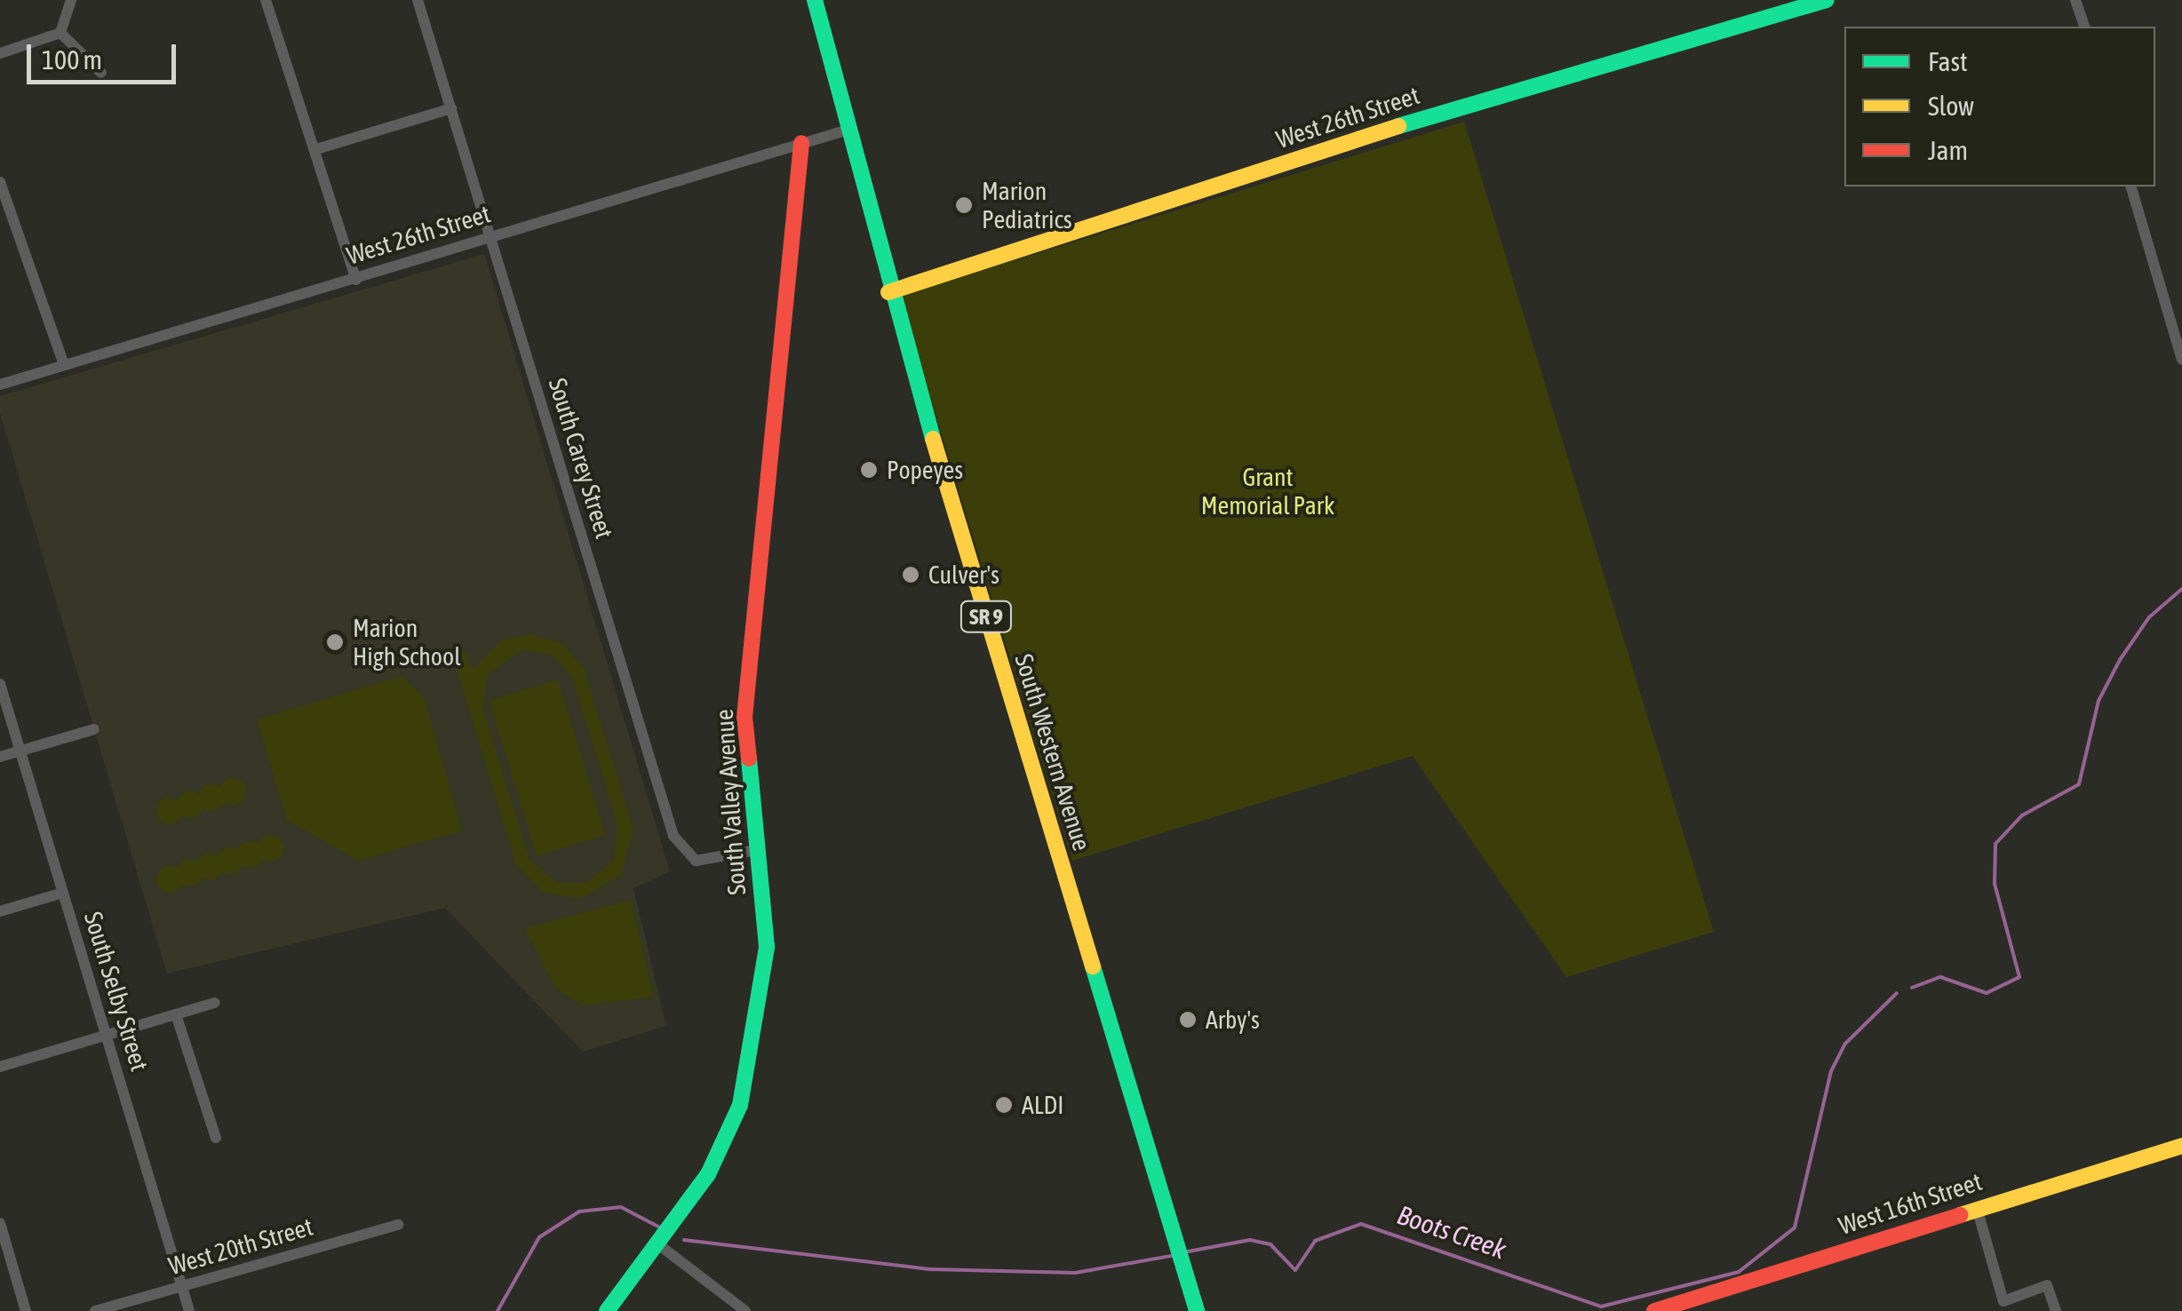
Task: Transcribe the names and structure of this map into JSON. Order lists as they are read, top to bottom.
{
  "streets": {
    "main road": [
      "West 26th Street",
      "SR 9",
      "South Western Avenue",
      "South Valley Avenue",
      "West 16th Street"
    ],
    "street": ["South Carey Street", "South Selby Street", "West 20th Street"]
  },
  "crossings": [
    ["West 26th Street", "South Carey Street"],
    ["West 26th Street", "South Western Avenue"],
    ["West 26th Street", "South Valley Avenue"],
    ["South Carey Street", "South Valley Avenue"],
    ["South Selby Street", "West 20th Street"]
  ],
  "water": ["Boots Creek"],
  "parks": ["Grant Memorial Park"],
  "places": [
    "Marion Pediatrics",
    "Popeyes",
    "Culver's",
    "Marion High School",
    "Arby's",
    "ALDI"
  ],
  "legend": ["Fast", "Slow", "Jam"],
  "scale_bar": "100 m"
}
